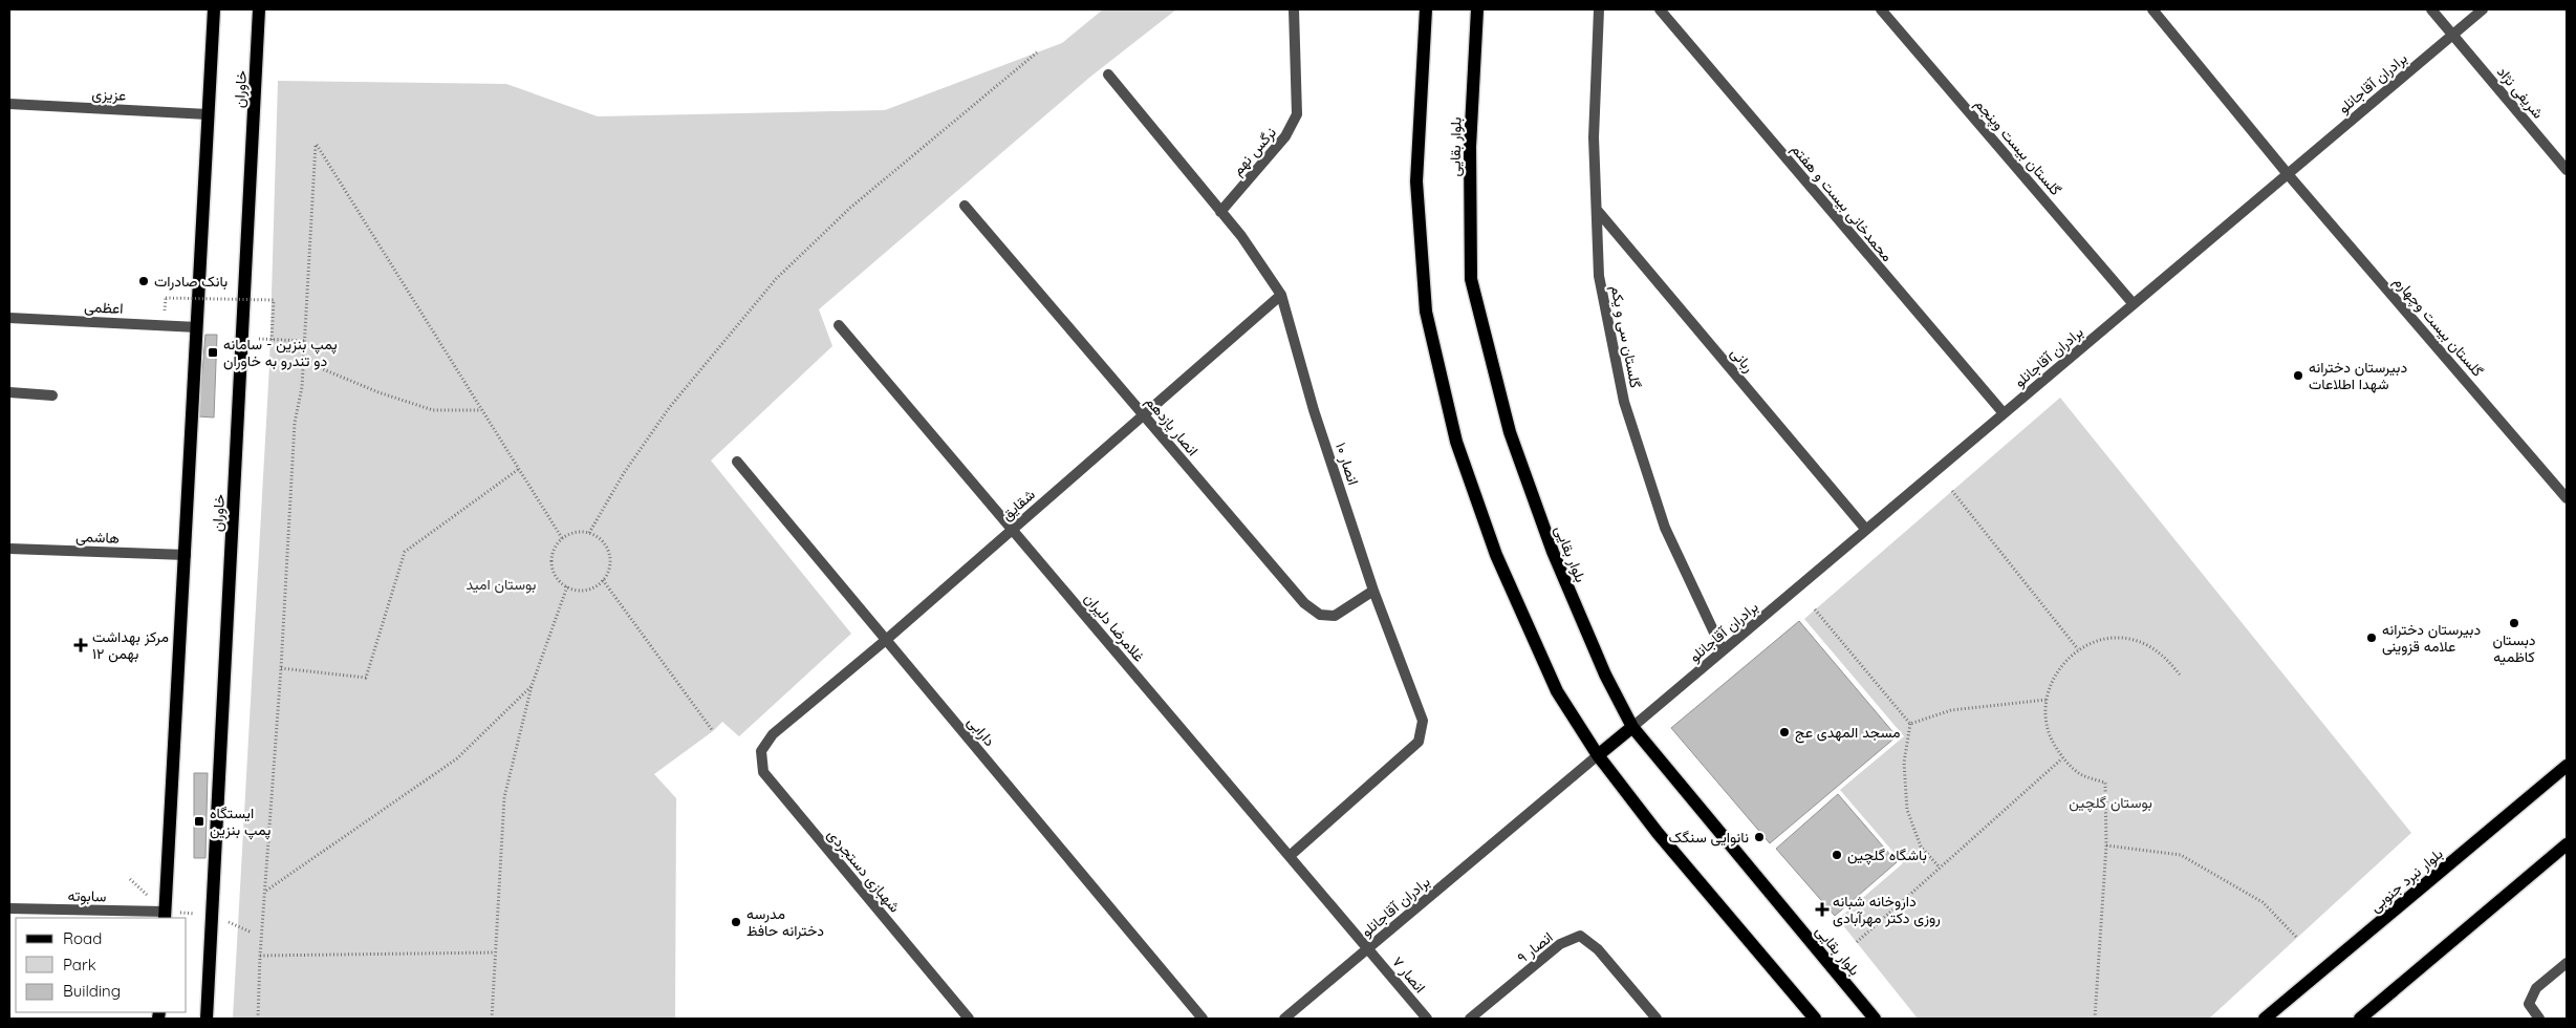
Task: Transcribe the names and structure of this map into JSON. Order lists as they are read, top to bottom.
{
  "streets": {
    "main road": ["خاوران", "بلوار بقایی", "بلوار نبرد جنوبی"],
    "street": [
      "برادران آقاجانلو",
      "شریفی نژاد",
      "عزیزی",
      "گلستان بیست وپنجم",
      "نرگس نهم",
      "محمدخانی بیست و هفتم",
      "اعظمی",
      "گلستان بیست وچهارم",
      "گلستان سی و یکم",
      "ربانی",
      "انصار یازدهم",
      "انصار ۱۰",
      "شقایق",
      "هاشمی",
      "غلامرضا دلیران",
      "دارابی",
      "شهبازی دستجردی",
      "سابوته",
      "انصار ۹",
      "انصار ۷"
    ]
  },
  "crossings": [
    ["برادران آقاجانلو", "شریفی نژاد"],
    ["برادران آقاجانلو", "بلوار بقایی"],
    ["برادران آقاجانلو", "گلستان بیست وپنجم"],
    ["برادران آقاجانلو", "محمدخانی بیست و هفتم"],
    ["برادران آقاجانلو", "گلستان بیست وچهارم"],
    ["برادران آقاجانلو", "گلستان سی و یکم"],
    ["برادران آقاجانلو", "ربانی"],
    ["برادران آقاجانلو", "غلامرضا دلیران"],
    ["برادران آقاجانلو", "انصار ۷"],
    ["نرگس نهم", "انصار ۱۰"],
    ["گلستان سی و یکم", "ربانی"],
    ["انصار یازدهم", "انصار ۱۰"],
    ["انصار یازدهم", "شقایق"],
    ["انصار ۱۰", "شقایق"],
    ["انصار ۱۰", "غلامرضا دلیران"],
    ["شقایق", "غلامرضا دلیران"],
    ["شقایق", "دارابی"],
    ["شقایق", "شهبازی دستجردی"],
    ["غلامرضا دلیران", "انصار ۷"]
  ],
  "parks": ["بوستان امید", "بوستان گلچین"],
  "places": {
    "other": [
      "بانک صادرات",
      "دبیرستان دخترانه شهدا اطلاعات",
      "دبستان کاظمیه",
      "دبیرستان دخترانه علامه قزوینی",
      "مسجد المهدی عج",
      "نانوایی سنگک",
      "باشگاه گلچین",
      "مدرسه دخترانه حافظ"
    ],
    "transit": ["پمپ بنزین - سامانه دو تندرو به خاوران", "ایستگاه پمپ بنزین"],
    "health": ["مرکز بهداشت ۱۲ بهمن", "داروخانه شبانه روزی دکتر مهرآبادی"]
  },
  "legend": ["Road", "Park", "Building"]
}
